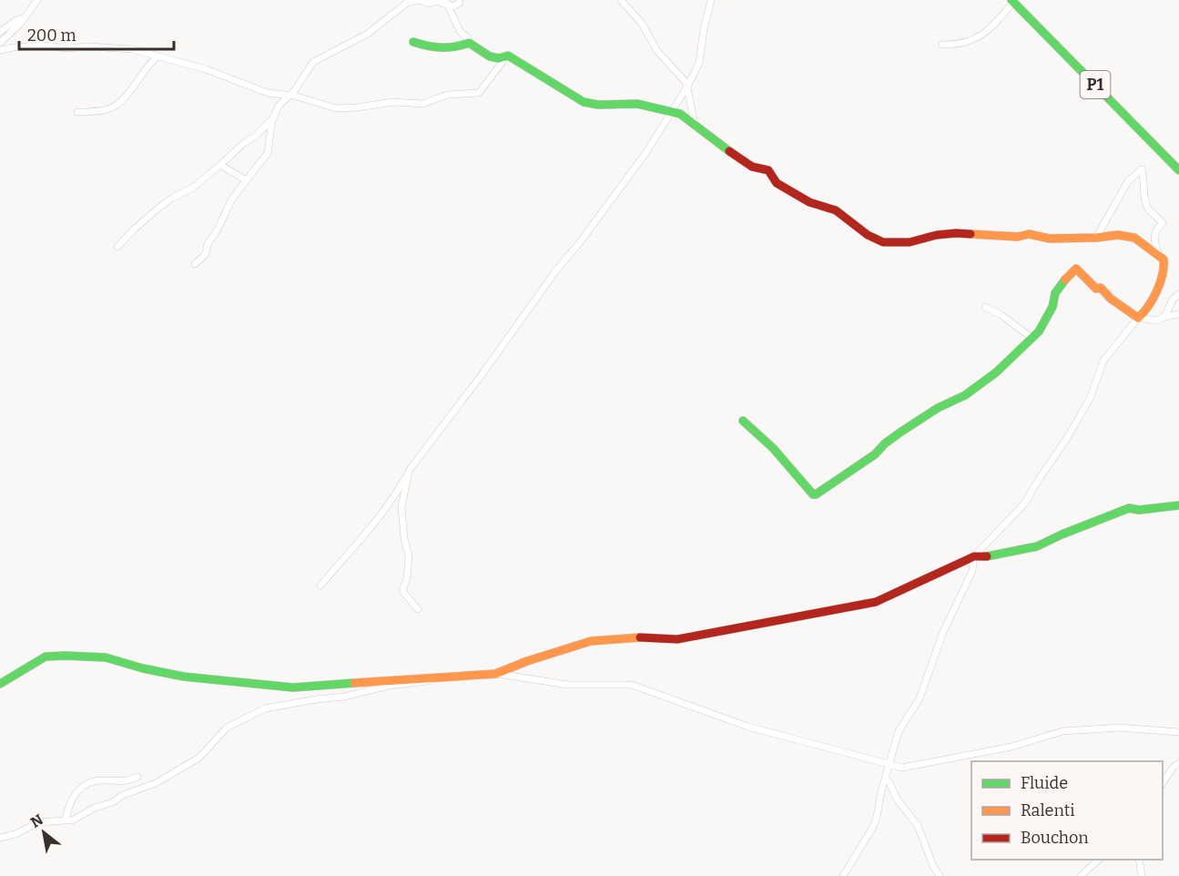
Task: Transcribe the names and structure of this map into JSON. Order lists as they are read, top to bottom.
{
  "streets": {
    "street": ["P1"]
  },
  "legend": ["Fluide", "Ralenti", "Bouchon"],
  "scale_bar": "200 m",
  "north": "top left"
}
